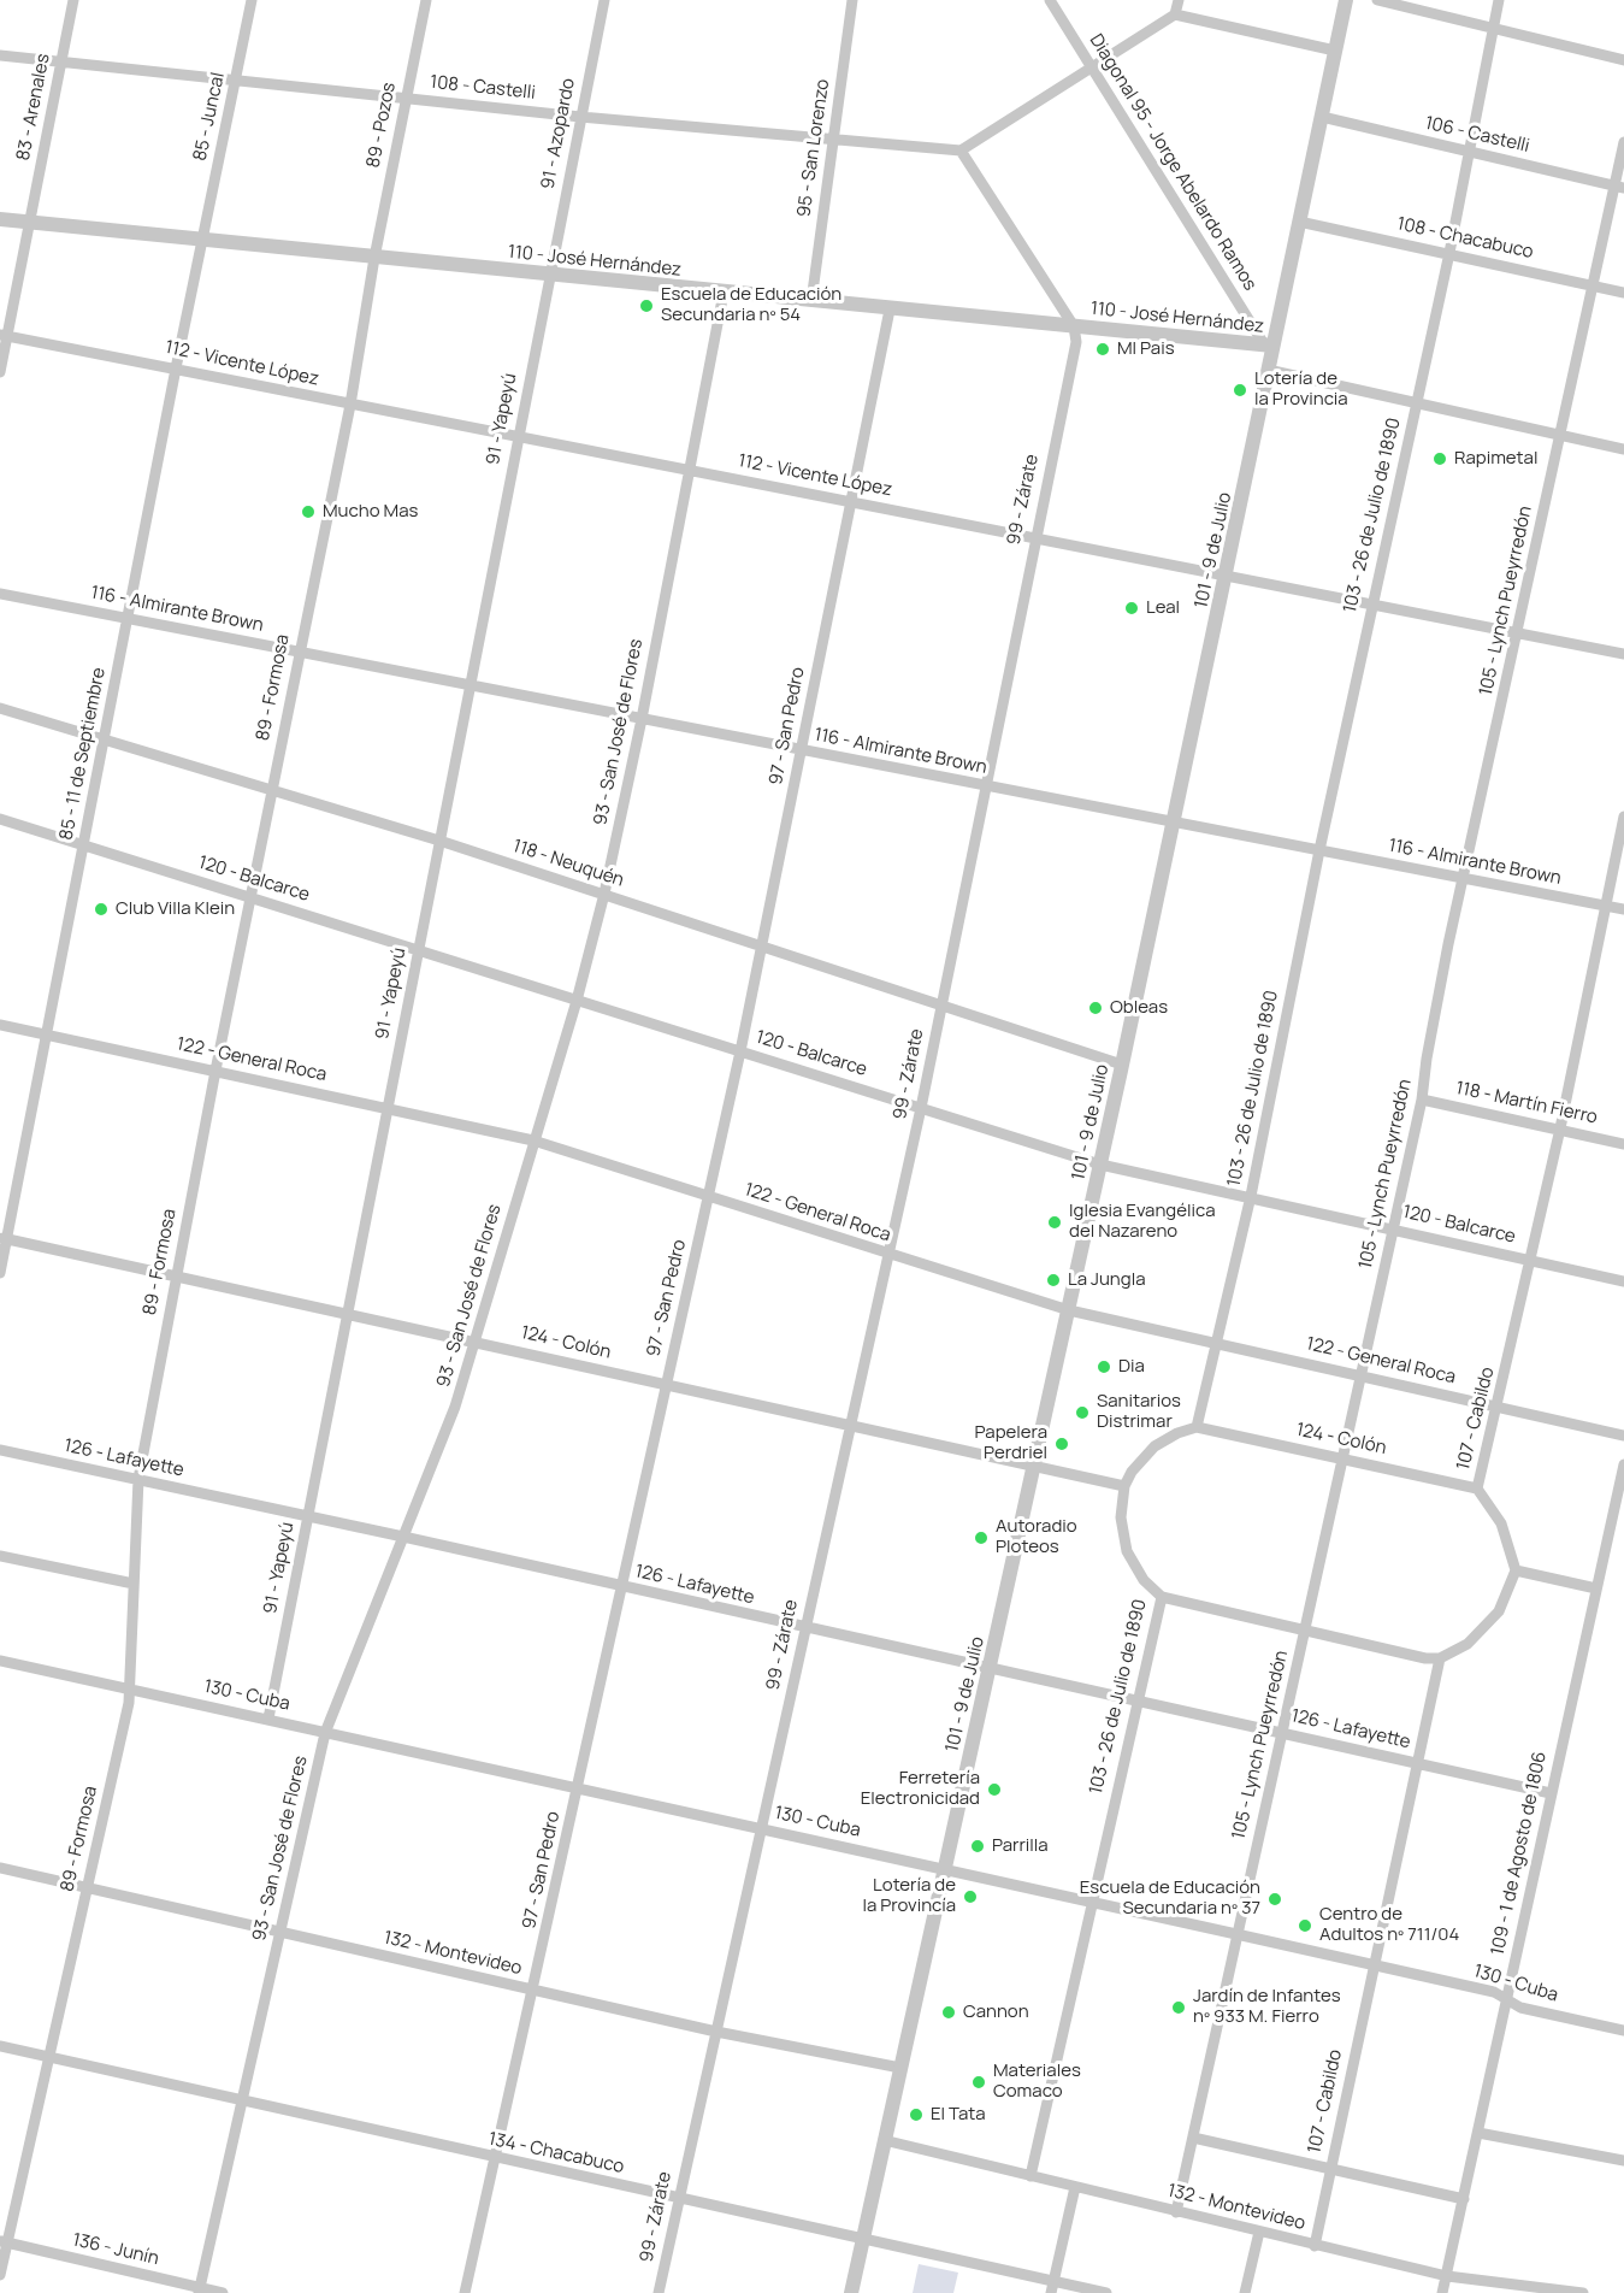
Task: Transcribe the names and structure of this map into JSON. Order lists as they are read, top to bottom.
{
  "streets": {
    "street": [
      "108 - Castelli",
      "83 - Arenales",
      "85 - Juncal",
      "89 - Pozos",
      "91 - Azopardo",
      "106 - Castelli",
      "95 - San Lorenzo",
      "Diagonal 95 - Jorge Abelardo Ramos",
      "108 - Chacabuco",
      "110 - José Hernández",
      "112 - Vicente López",
      "91 - Yapeyú",
      "99 - Zárate",
      "103 - 26 de Julio de 1890",
      "101 - 9 de Julio",
      "105 - Lynch Pueyrredón",
      "116 - Almirante Brown",
      "89 - Formosa",
      "97 - San Pedro",
      "93 - San José de Flores",
      "85 - 11 de Septiembre",
      "118 - Neuquén",
      "120 - Balcarce",
      "122 - General Roca",
      "118 - Martín Fierro",
      "124 - Colón",
      "107 - Cabildo",
      "126 - Lafayette",
      "130 - Cuba",
      "109 - 1 de Agosto de 1806",
      "132 - Montevideo",
      "134 - Chacabuco",
      "136 - Junín"
    ]
  },
  "crossings": [
    ["108 - Castelli", "83 - Arenales"],
    ["108 - Castelli", "85 - Juncal"],
    ["108 - Castelli", "89 - Pozos"],
    ["108 - Castelli", "91 - Azopardo"],
    ["108 - Castelli", "95 - San Lorenzo"],
    ["83 - Arenales", "110 - José Hernández"],
    ["83 - Arenales", "112 - Vicente López"],
    ["85 - Juncal", "110 - José Hernández"],
    ["85 - Juncal", "85 - 11 de Septiembre"],
    ["89 - Pozos", "110 - José Hernández"],
    ["89 - Pozos", "89 - Formosa"],
    ["91 - Azopardo", "110 - José Hernández"],
    ["91 - Azopardo", "91 - Yapeyú"],
    ["106 - Castelli", "103 - 26 de Julio de 1890"],
    ["106 - Castelli", "101 - 9 de Julio"],
    ["106 - Castelli", "105 - Lynch Pueyrredón"],
    ["95 - San Lorenzo", "110 - José Hernández"],
    ["Diagonal 95 - Jorge Abelardo Ramos", "110 - José Hernández"],
    ["Diagonal 95 - Jorge Abelardo Ramos", "101 - 9 de Julio"],
    ["108 - Chacabuco", "103 - 26 de Julio de 1890"],
    ["108 - Chacabuco", "101 - 9 de Julio"],
    ["108 - Chacabuco", "105 - Lynch Pueyrredón"],
    ["110 - José Hernández", "91 - Yapeyú"],
    ["110 - José Hernández", "99 - Zárate"],
    ["110 - José Hernández", "101 - 9 de Julio"],
    ["110 - José Hernández", "89 - Formosa"],
    ["110 - José Hernández", "97 - San Pedro"],
    ["110 - José Hernández", "93 - San José de Flores"],
    ["110 - José Hernández", "85 - 11 de Septiembre"],
    ["112 - Vicente López", "91 - Yapeyú"],
    ["112 - Vicente López", "99 - Zárate"],
    ["112 - Vicente López", "103 - 26 de Julio de 1890"],
    ["112 - Vicente López", "101 - 9 de Julio"],
    ["112 - Vicente López", "105 - Lynch Pueyrredón"],
    ["112 - Vicente López", "89 - Formosa"],
    ["112 - Vicente López", "97 - San Pedro"],
    ["112 - Vicente López", "93 - San José de Flores"],
    ["112 - Vicente López", "85 - 11 de Septiembre"],
    ["91 - Yapeyú", "116 - Almirante Brown"],
    ["91 - Yapeyú", "118 - Neuquén"],
    ["91 - Yapeyú", "120 - Balcarce"],
    ["91 - Yapeyú", "122 - General Roca"],
    ["91 - Yapeyú", "124 - Colón"],
    ["91 - Yapeyú", "126 - Lafayette"],
    ["91 - Yapeyú", "130 - Cuba"],
    ["99 - Zárate", "116 - Almirante Brown"],
    ["99 - Zárate", "118 - Neuquén"],
    ["99 - Zárate", "120 - Balcarce"],
    ["99 - Zárate", "122 - General Roca"],
    ["99 - Zárate", "124 - Colón"],
    ["99 - Zárate", "126 - Lafayette"],
    ["99 - Zárate", "130 - Cuba"],
    ["99 - Zárate", "132 - Montevideo"],
    ["99 - Zárate", "134 - Chacabuco"],
    ["103 - 26 de Julio de 1890", "105 - Lynch Pueyrredón"],
    ["103 - 26 de Julio de 1890", "116 - Almirante Brown"],
    ["103 - 26 de Julio de 1890", "120 - Balcarce"],
    ["103 - 26 de Julio de 1890", "122 - General Roca"],
    ["103 - 26 de Julio de 1890", "124 - Colón"],
    ["103 - 26 de Julio de 1890", "126 - Lafayette"],
    ["103 - 26 de Julio de 1890", "130 - Cuba"],
    ["103 - 26 de Julio de 1890", "132 - Montevideo"],
    ["101 - 9 de Julio", "116 - Almirante Brown"],
    ["101 - 9 de Julio", "118 - Neuquén"],
    ["101 - 9 de Julio", "120 - Balcarce"],
    ["101 - 9 de Julio", "122 - General Roca"],
    ["101 - 9 de Julio", "124 - Colón"],
    ["101 - 9 de Julio", "126 - Lafayette"],
    ["101 - 9 de Julio", "130 - Cuba"],
    ["101 - 9 de Julio", "132 - Montevideo"],
    ["101 - 9 de Julio", "134 - Chacabuco"],
    ["105 - Lynch Pueyrredón", "116 - Almirante Brown"],
    ["105 - Lynch Pueyrredón", "120 - Balcarce"],
    ["105 - Lynch Pueyrredón", "122 - General Roca"],
    ["105 - Lynch Pueyrredón", "118 - Martín Fierro"],
    ["105 - Lynch Pueyrredón", "124 - Colón"],
    ["105 - Lynch Pueyrredón", "107 - Cabildo"],
    ["105 - Lynch Pueyrredón", "126 - Lafayette"],
    ["105 - Lynch Pueyrredón", "130 - Cuba"],
    ["105 - Lynch Pueyrredón", "132 - Montevideo"],
    ["116 - Almirante Brown", "89 - Formosa"],
    ["116 - Almirante Brown", "97 - San Pedro"],
    ["116 - Almirante Brown", "93 - San José de Flores"],
    ["116 - Almirante Brown", "85 - 11 de Septiembre"],
    ["116 - Almirante Brown", "107 - Cabildo"],
    ["89 - Formosa", "118 - Neuquén"],
    ["89 - Formosa", "120 - Balcarce"],
    ["89 - Formosa", "122 - General Roca"],
    ["89 - Formosa", "124 - Colón"],
    ["89 - Formosa", "126 - Lafayette"],
    ["89 - Formosa", "130 - Cuba"],
    ["89 - Formosa", "132 - Montevideo"],
    ["89 - Formosa", "134 - Chacabuco"],
    ["89 - Formosa", "136 - Junín"],
    ["97 - San Pedro", "118 - Neuquén"],
    ["97 - San Pedro", "120 - Balcarce"],
    ["97 - San Pedro", "122 - General Roca"],
    ["97 - San Pedro", "124 - Colón"],
    ["97 - San Pedro", "126 - Lafayette"],
    ["97 - San Pedro", "130 - Cuba"],
    ["97 - San Pedro", "132 - Montevideo"],
    ["97 - San Pedro", "134 - Chacabuco"],
    ["93 - San José de Flores", "118 - Neuquén"],
    ["93 - San José de Flores", "120 - Balcarce"],
    ["93 - San José de Flores", "122 - General Roca"],
    ["93 - San José de Flores", "124 - Colón"],
    ["93 - San José de Flores", "126 - Lafayette"],
    ["93 - San José de Flores", "130 - Cuba"],
    ["93 - San José de Flores", "132 - Montevideo"],
    ["93 - San José de Flores", "134 - Chacabuco"],
    ["93 - San José de Flores", "136 - Junín"],
    ["85 - 11 de Septiembre", "118 - Neuquén"],
    ["85 - 11 de Septiembre", "120 - Balcarce"],
    ["85 - 11 de Septiembre", "122 - General Roca"],
    ["85 - 11 de Septiembre", "124 - Colón"],
    ["120 - Balcarce", "107 - Cabildo"],
    ["122 - General Roca", "107 - Cabildo"],
    ["118 - Martín Fierro", "107 - Cabildo"],
    ["124 - Colón", "107 - Cabildo"],
    ["107 - Cabildo", "126 - Lafayette"],
    ["107 - Cabildo", "130 - Cuba"],
    ["107 - Cabildo", "132 - Montevideo"],
    ["126 - Lafayette", "109 - 1 de Agosto de 1806"],
    ["130 - Cuba", "109 - 1 de Agosto de 1806"],
    ["109 - 1 de Agosto de 1806", "132 - Montevideo"]
  ],
  "places": [
    "Escuela de Educación Secundaria nº 54",
    "MI Pais",
    "Lotería de la Provincia",
    "Rapimetal",
    "Mucho Mas",
    "Leal",
    "Club Villa Klein",
    "Obleas",
    "Iglesia Evangélica del Nazareno",
    "La Jungla",
    "Dia",
    "Sanitarios Distrimar",
    "Papelera Perdriel",
    "Autoradio Ploteos",
    "Ferretería Electronicidad",
    "Parrilla",
    "Lotería de la Provincía",
    "Escuela de Educación Secundaria nº 37",
    "Centro de Adultos nº 711/04",
    "Jardín de Infantes nº 933 M. Fierro",
    "Cannon",
    "Materiales Comaco",
    "El Tata"
  ]
}
